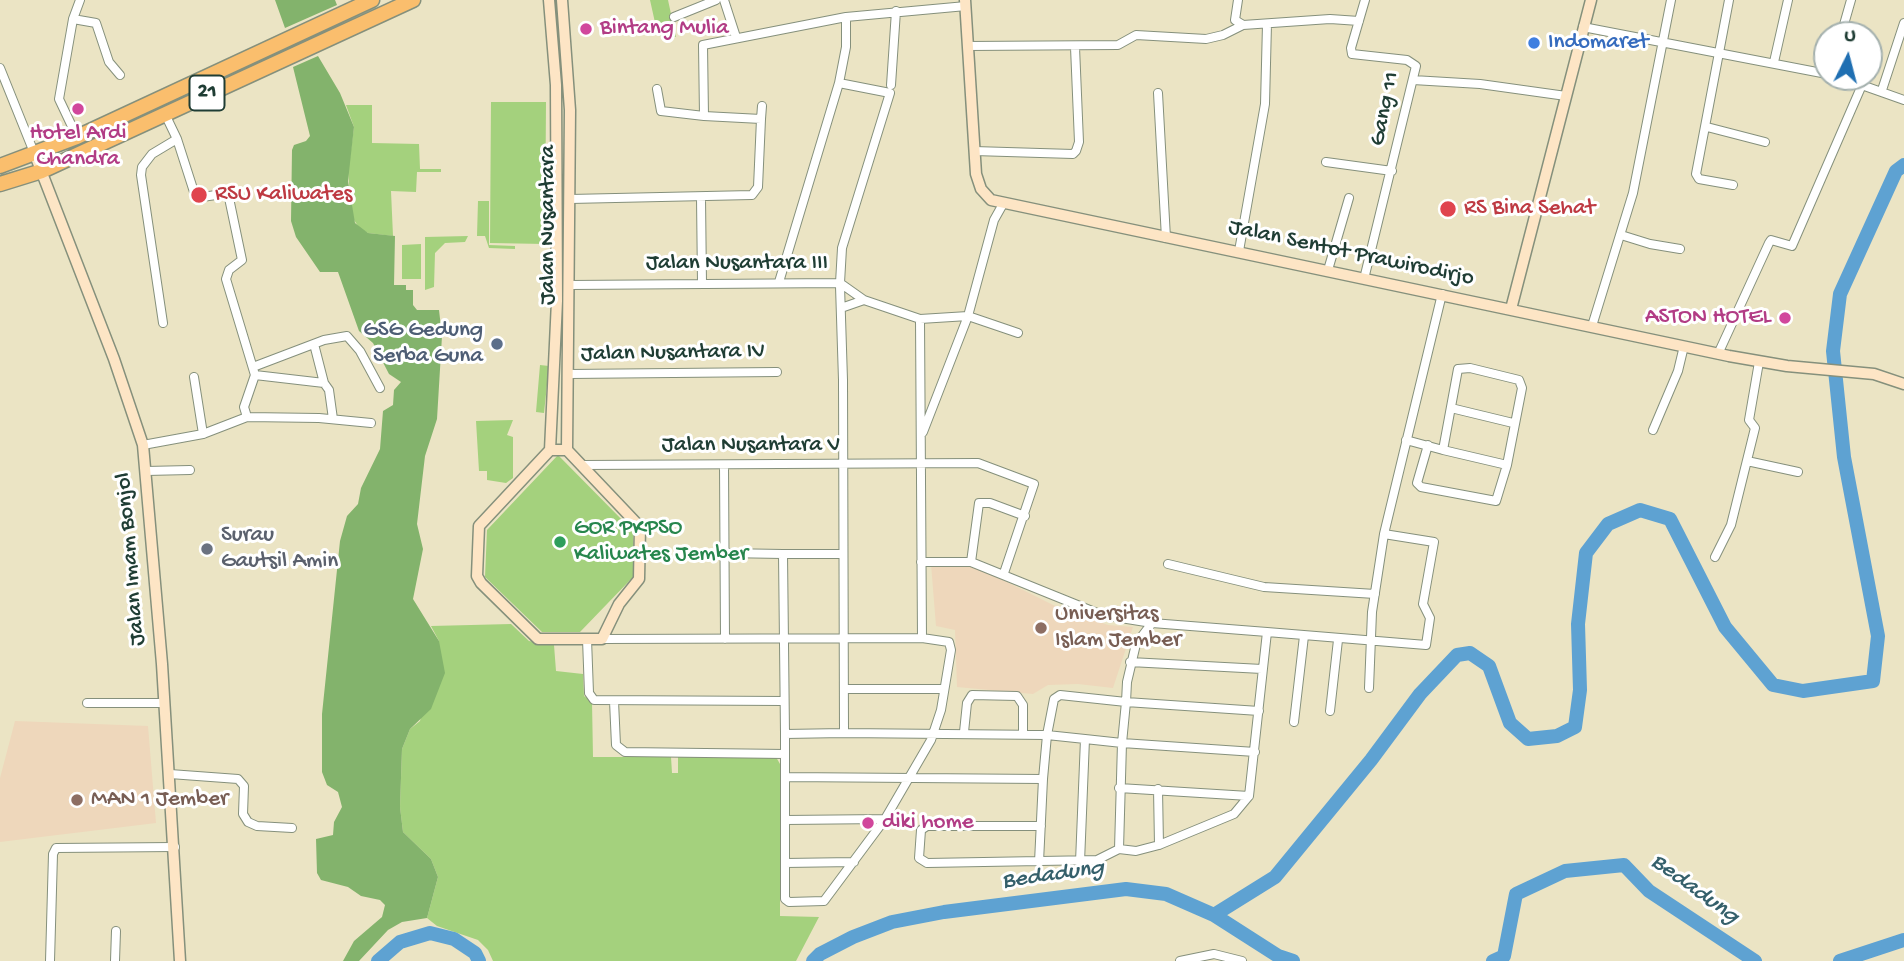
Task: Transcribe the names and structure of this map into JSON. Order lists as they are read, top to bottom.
{
  "streets": {
    "highway": ["21"],
    "street": [
      "Gang 11",
      "Jalan Nusantara",
      "Jalan Sentot Prawirodirjo",
      "Jalan Nusantara III",
      "Jalan Nusantara IV",
      "Jalan Nusantara V",
      "Jalan Imam Bonjol"
    ]
  },
  "crossings": [
    ["21", "Jalan Imam Bonjol"],
    ["Gang 11", "Jalan Sentot Prawirodirjo"],
    ["Jalan Nusantara", "Jalan Nusantara III"],
    ["Jalan Nusantara", "Jalan Nusantara IV"],
    ["Jalan Nusantara", "Jalan Nusantara V"]
  ],
  "water": ["Bedadung"],
  "places": [
    "Bintang Mulia",
    "Indomaret",
    "Hotel Ardi Chandra",
    "RSU Kaliwates",
    "RS Bina Sehat",
    "ASTON HOTEL",
    "GSG Gedung Serba Guna",
    "GOR PKPSO Kaliwates Jember",
    "Surau Gautsil Amin",
    "Universitas Islam Jember",
    "MAN 1 Jember",
    "diki home"
  ],
  "north": "top"
}
